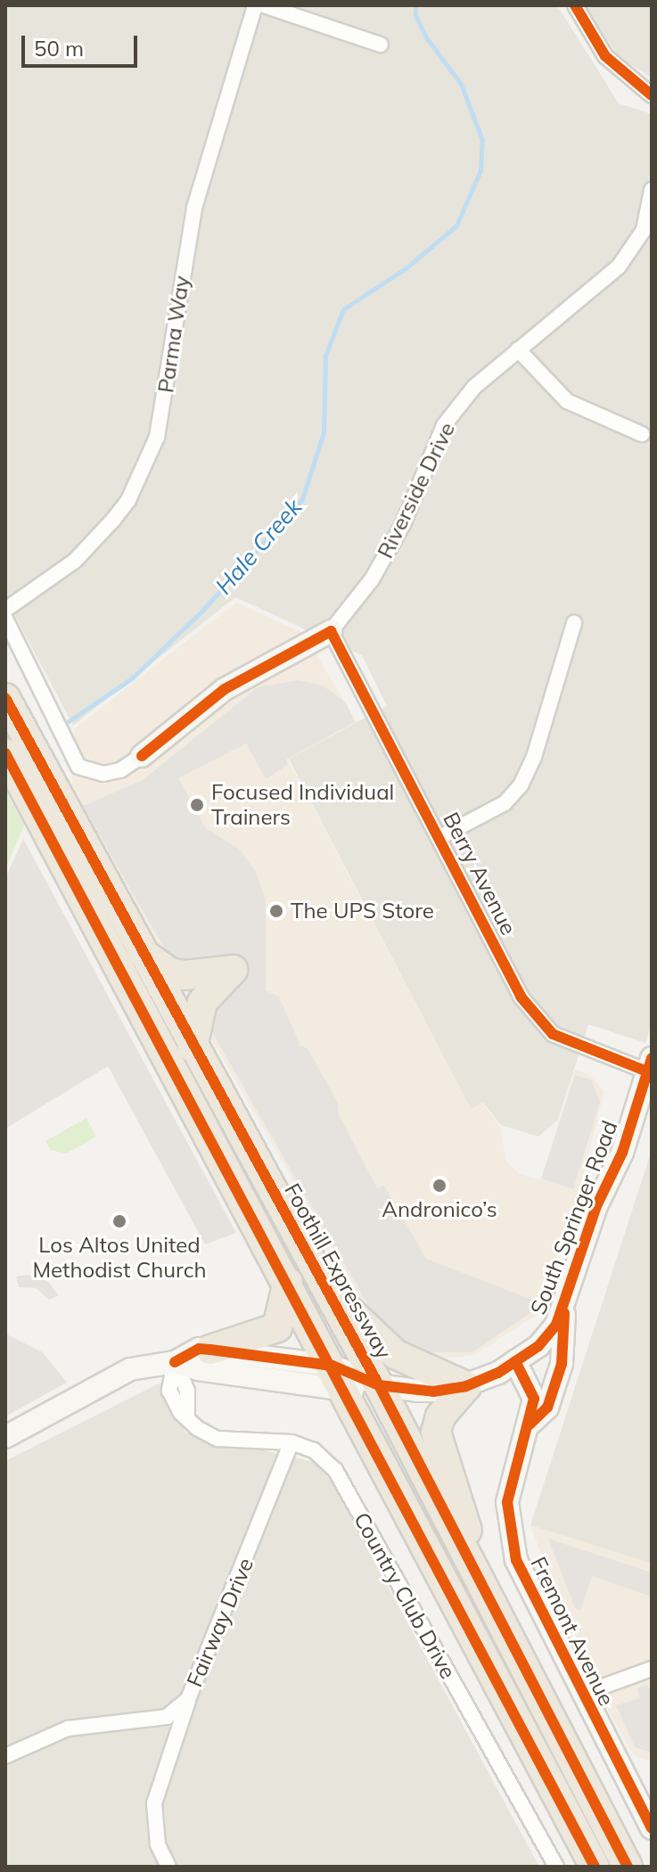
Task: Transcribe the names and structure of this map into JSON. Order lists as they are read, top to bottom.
{
  "streets": {
    "highway": ["Foothill Expressway"],
    "street": [
      "Parma Way",
      "Riverside Drive",
      "Berry Avenue",
      "South Springer Road",
      "Country Club Drive",
      "Fairway Drive",
      "Fremont Avenue"
    ]
  },
  "crossings": [
    ["Riverside Drive", "Berry Avenue"],
    ["Berry Avenue", "South Springer Road"],
    ["South Springer Road", "Foothill Expressway"],
    ["South Springer Road", "Fremont Avenue"],
    ["Country Club Drive", "Fairway Drive"]
  ],
  "water": ["Hale Creek"],
  "places": [
    "Focused Individual Trainers",
    "The UPS Store",
    "Andronico’s",
    "Los Altos United Methodist Church"
  ],
  "scale_bar": "50 m"
}
